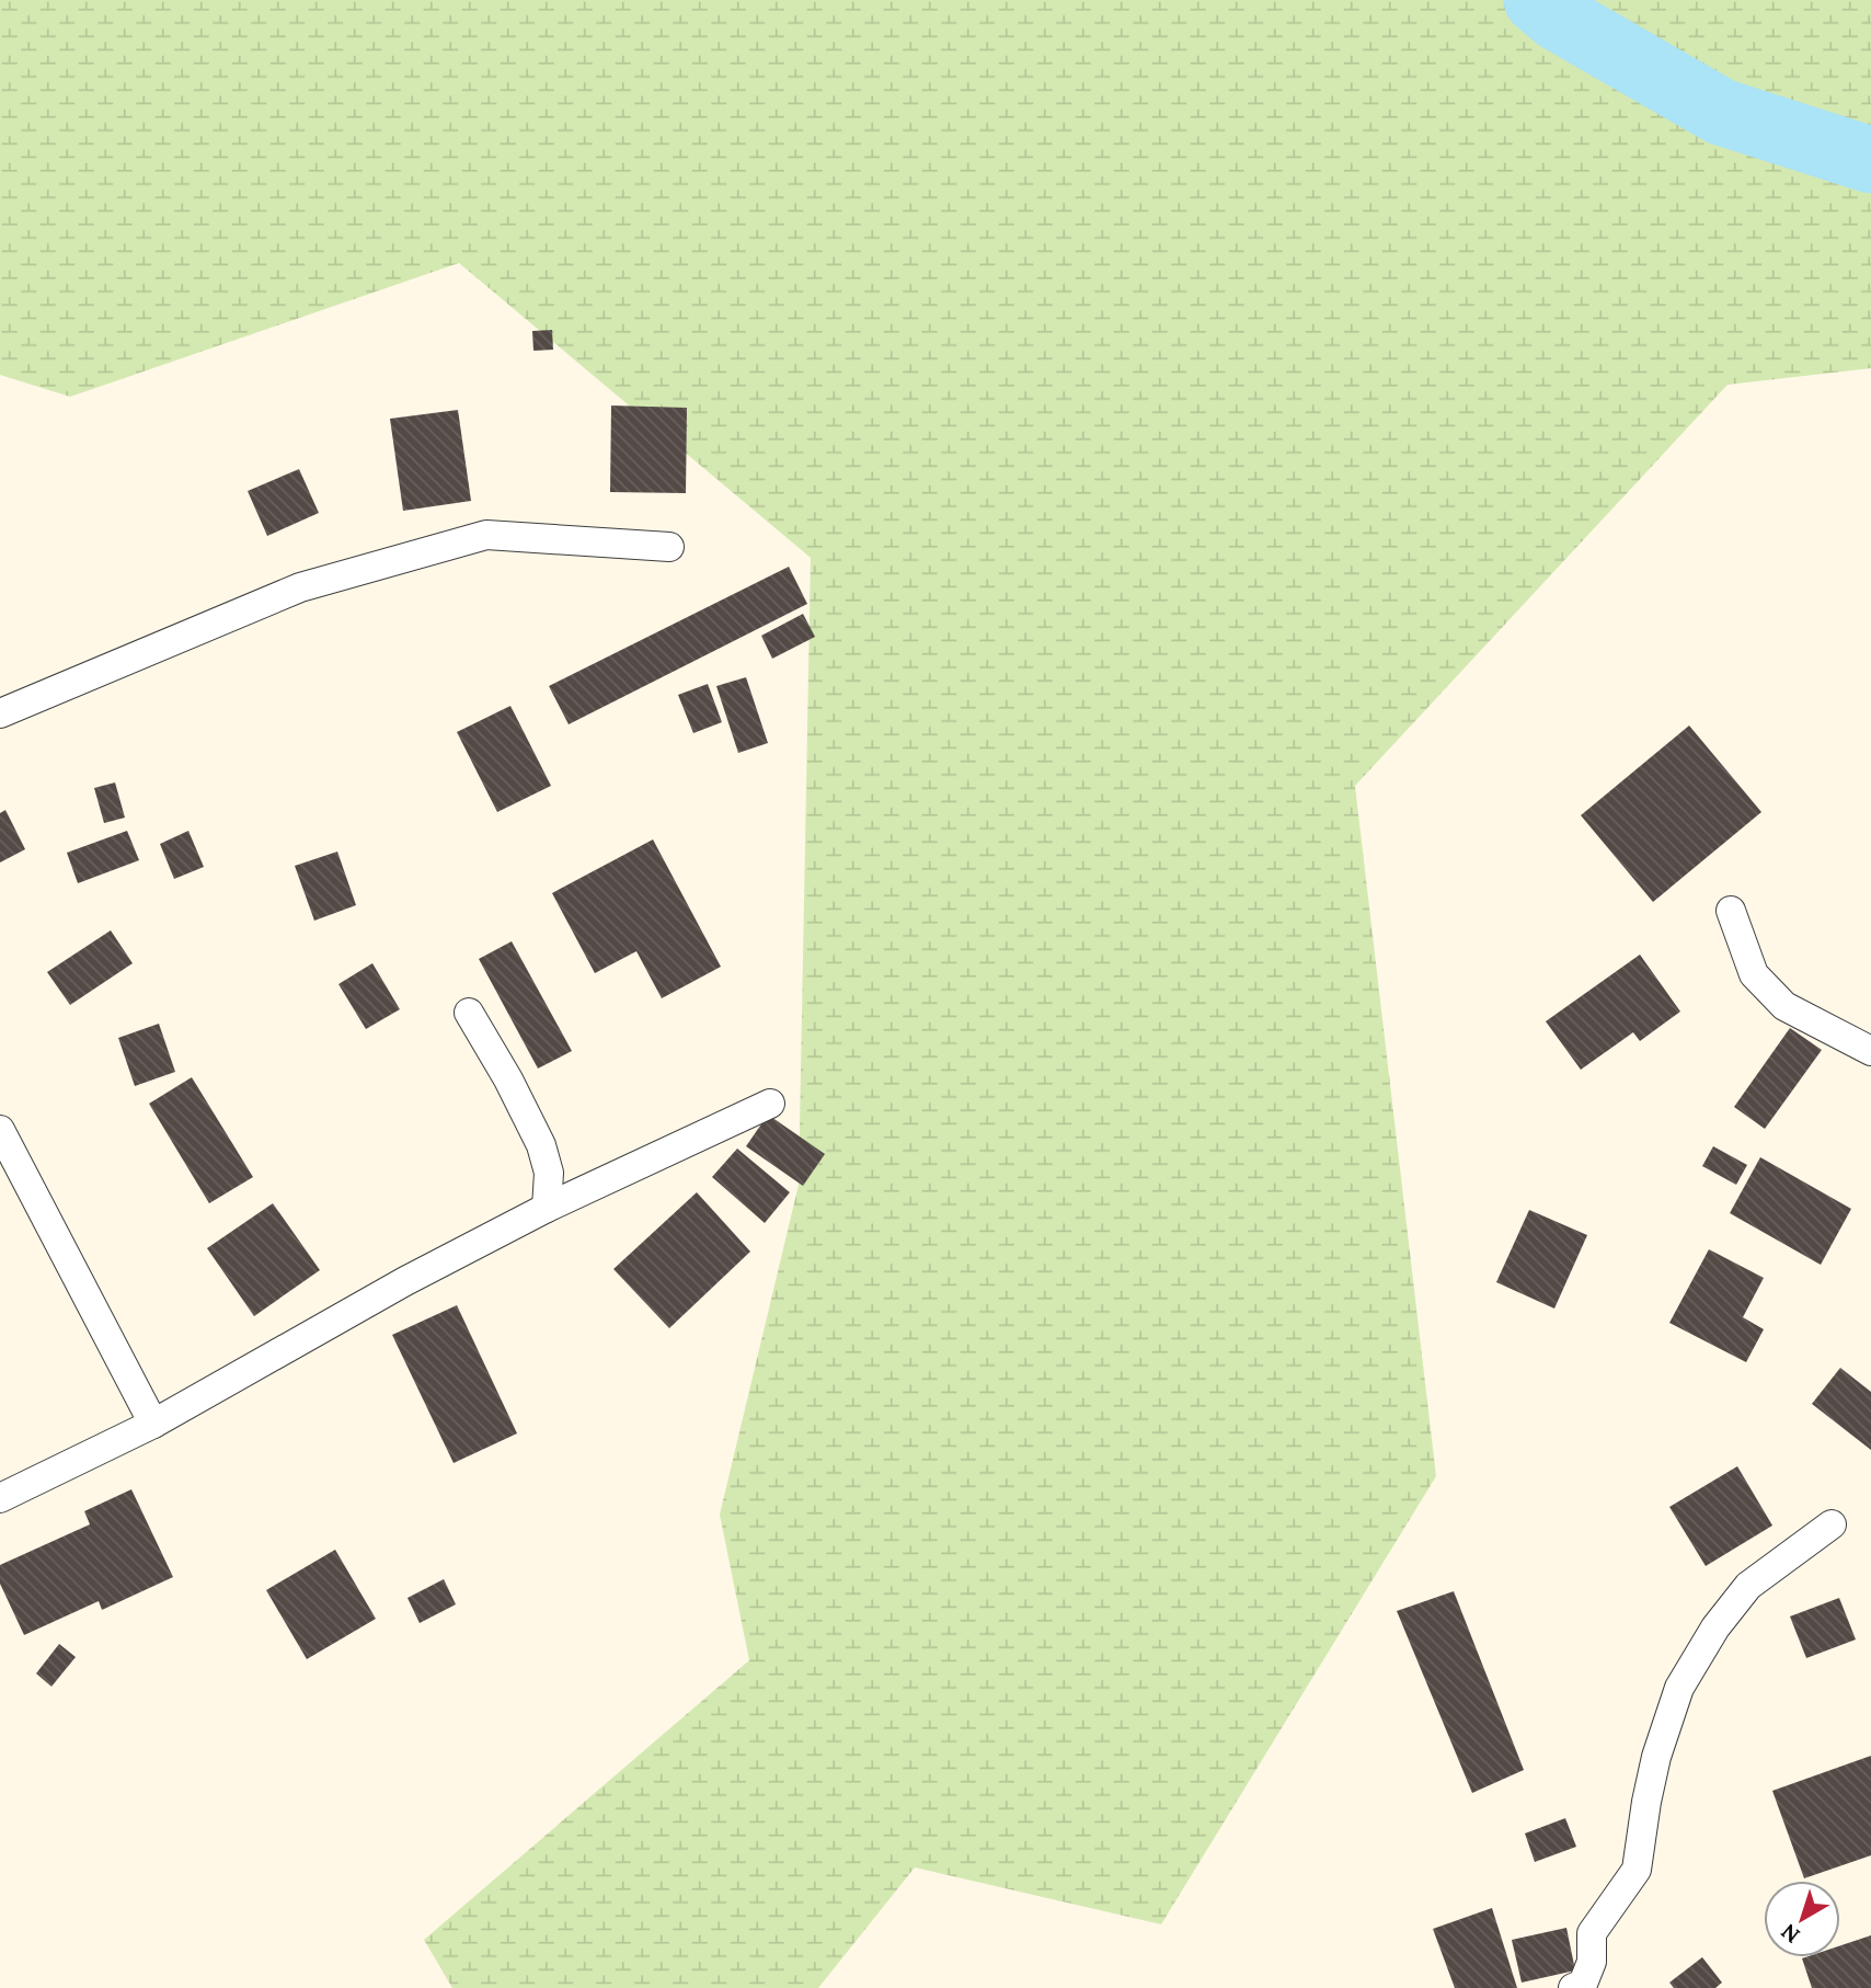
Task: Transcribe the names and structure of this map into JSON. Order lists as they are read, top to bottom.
{
  "north": "bottom left"
}
